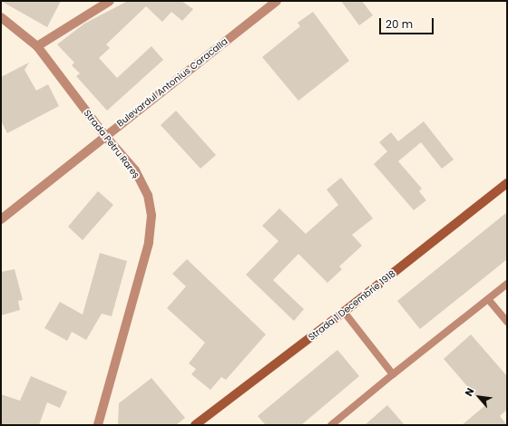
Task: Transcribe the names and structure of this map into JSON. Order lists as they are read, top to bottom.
{
  "streets": {
    "main road": ["Strada 1 Decembrie 1918"],
    "street": ["Bulevardul Antonius Caracalla", "Strada Petru Rareș"]
  },
  "crossings": [
    ["Bulevardul Antonius Caracalla", "Strada Petru Rareș"]
  ],
  "scale_bar": "20 m",
  "north": "top left"
}
